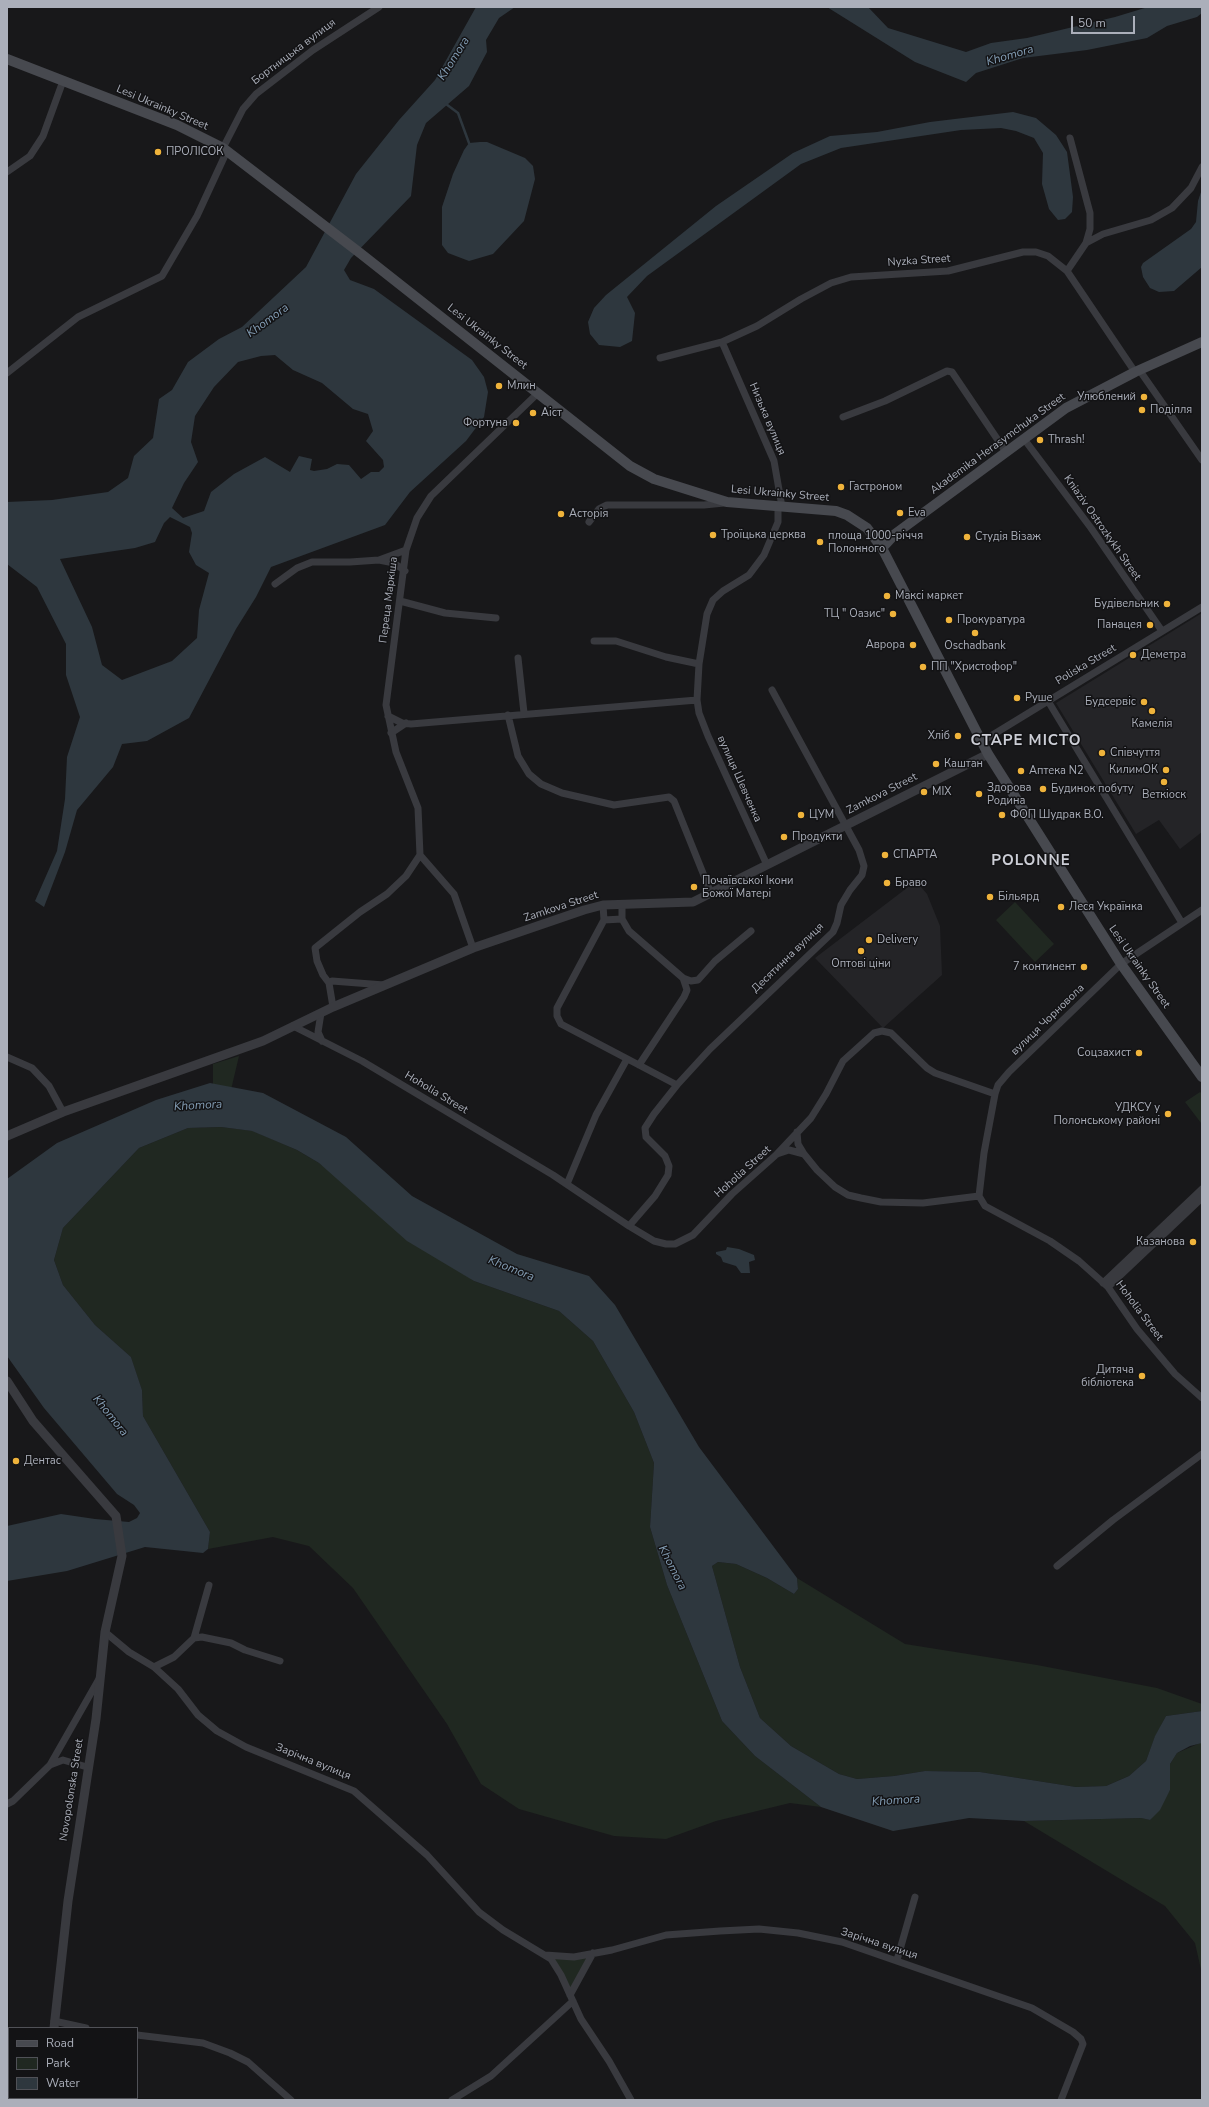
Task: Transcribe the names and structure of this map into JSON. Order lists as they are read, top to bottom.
{
  "streets": {
    "main road": ["Lesi Ukrainky Street", "Akademika Herasymchuka Street"],
    "street": [
      "Бортницька вулиця",
      "Nyzka Street",
      "Низька вулиця",
      "Kniaziv Ostrozkykh Street",
      "Переца Маркіша",
      "Poliska Street",
      "вулиця Шевченка",
      "Zamkova Street",
      "Десятинна вулиця",
      "вулиця Чорновола",
      "Hoholia Street",
      "Зарічна вулиця",
      "Novopolonska Street"
    ]
  },
  "crossings": [
    ["Бортницька вулиця", "Lesi Ukrainky Street"],
    ["Lesi Ukrainky Street", "Низька вулиця"],
    ["Lesi Ukrainky Street", "Akademika Herasymchuka Street"],
    ["Lesi Ukrainky Street", "Переца Маркіша"],
    ["Lesi Ukrainky Street", "Poliska Street"],
    ["Lesi Ukrainky Street", "вулиця Шевченка"],
    ["Lesi Ukrainky Street", "Zamkova Street"],
    ["Lesi Ukrainky Street", "вулиця Чорновола"],
    ["Nyzka Street", "Низька вулиця"],
    ["Nyzka Street", "Akademika Herasymchuka Street"],
    ["Низька вулиця", "вулиця Шевченка"],
    ["Akademika Herasymchuka Street", "Kniaziv Ostrozkykh Street"],
    ["Kniaziv Ostrozkykh Street", "Poliska Street"],
    ["вулиця Шевченка", "Zamkova Street"],
    ["Zamkova Street", "Десятинна вулиця"],
    ["Zamkova Street", "Hoholia Street"],
    ["Десятинна вулиця", "Hoholia Street"],
    ["вулиця Чорновола", "Hoholia Street"],
    ["Зарічна вулиця", "Novopolonska Street"]
  ],
  "districts": ["СТАРЕ МІСТО", "POLONNE"],
  "water": ["Khomora"],
  "places": [
    "ПРОЛІСОК",
    "Млин",
    "Улюблений",
    "Поділля",
    "Аіст",
    "Фортуна",
    "Thrash!",
    "Гастроном",
    "Eva",
    "Асторія",
    "Троїцька церква",
    "Студія Візаж",
    "площа 1000-річчя Полонного",
    "Максі маркет",
    "Будівельник",
    "ТЦ \" Оазис\"",
    "Прокуратура",
    "Панацея",
    "Oschadbank",
    "Аврора",
    "Деметра",
    "ПП \"Христофор\"",
    "Руше",
    "Будсервіс",
    "Камелія",
    "Хліб",
    "Співчуття",
    "Каштан",
    "КилимОК",
    "Аптека N2",
    "Веткіоск",
    "Будинок побуту",
    "MIX",
    "Здорова Родина",
    "ЦУМ",
    "ФОП Шудрак В.О.",
    "Продукти",
    "СПАРТА",
    "Браво",
    "Почаївської Ікони Божої Матері",
    "Більярд",
    "Леся Українка",
    "Delivery",
    "Оптові ціни",
    "7 континент",
    "Соцзахист",
    "УДКСУ у Полонському районi",
    "Казанова",
    "Дитяча бібліотека",
    "Дентас"
  ],
  "legend": ["Road", "Park", "Water"],
  "scale_bar": "50 m"
}
